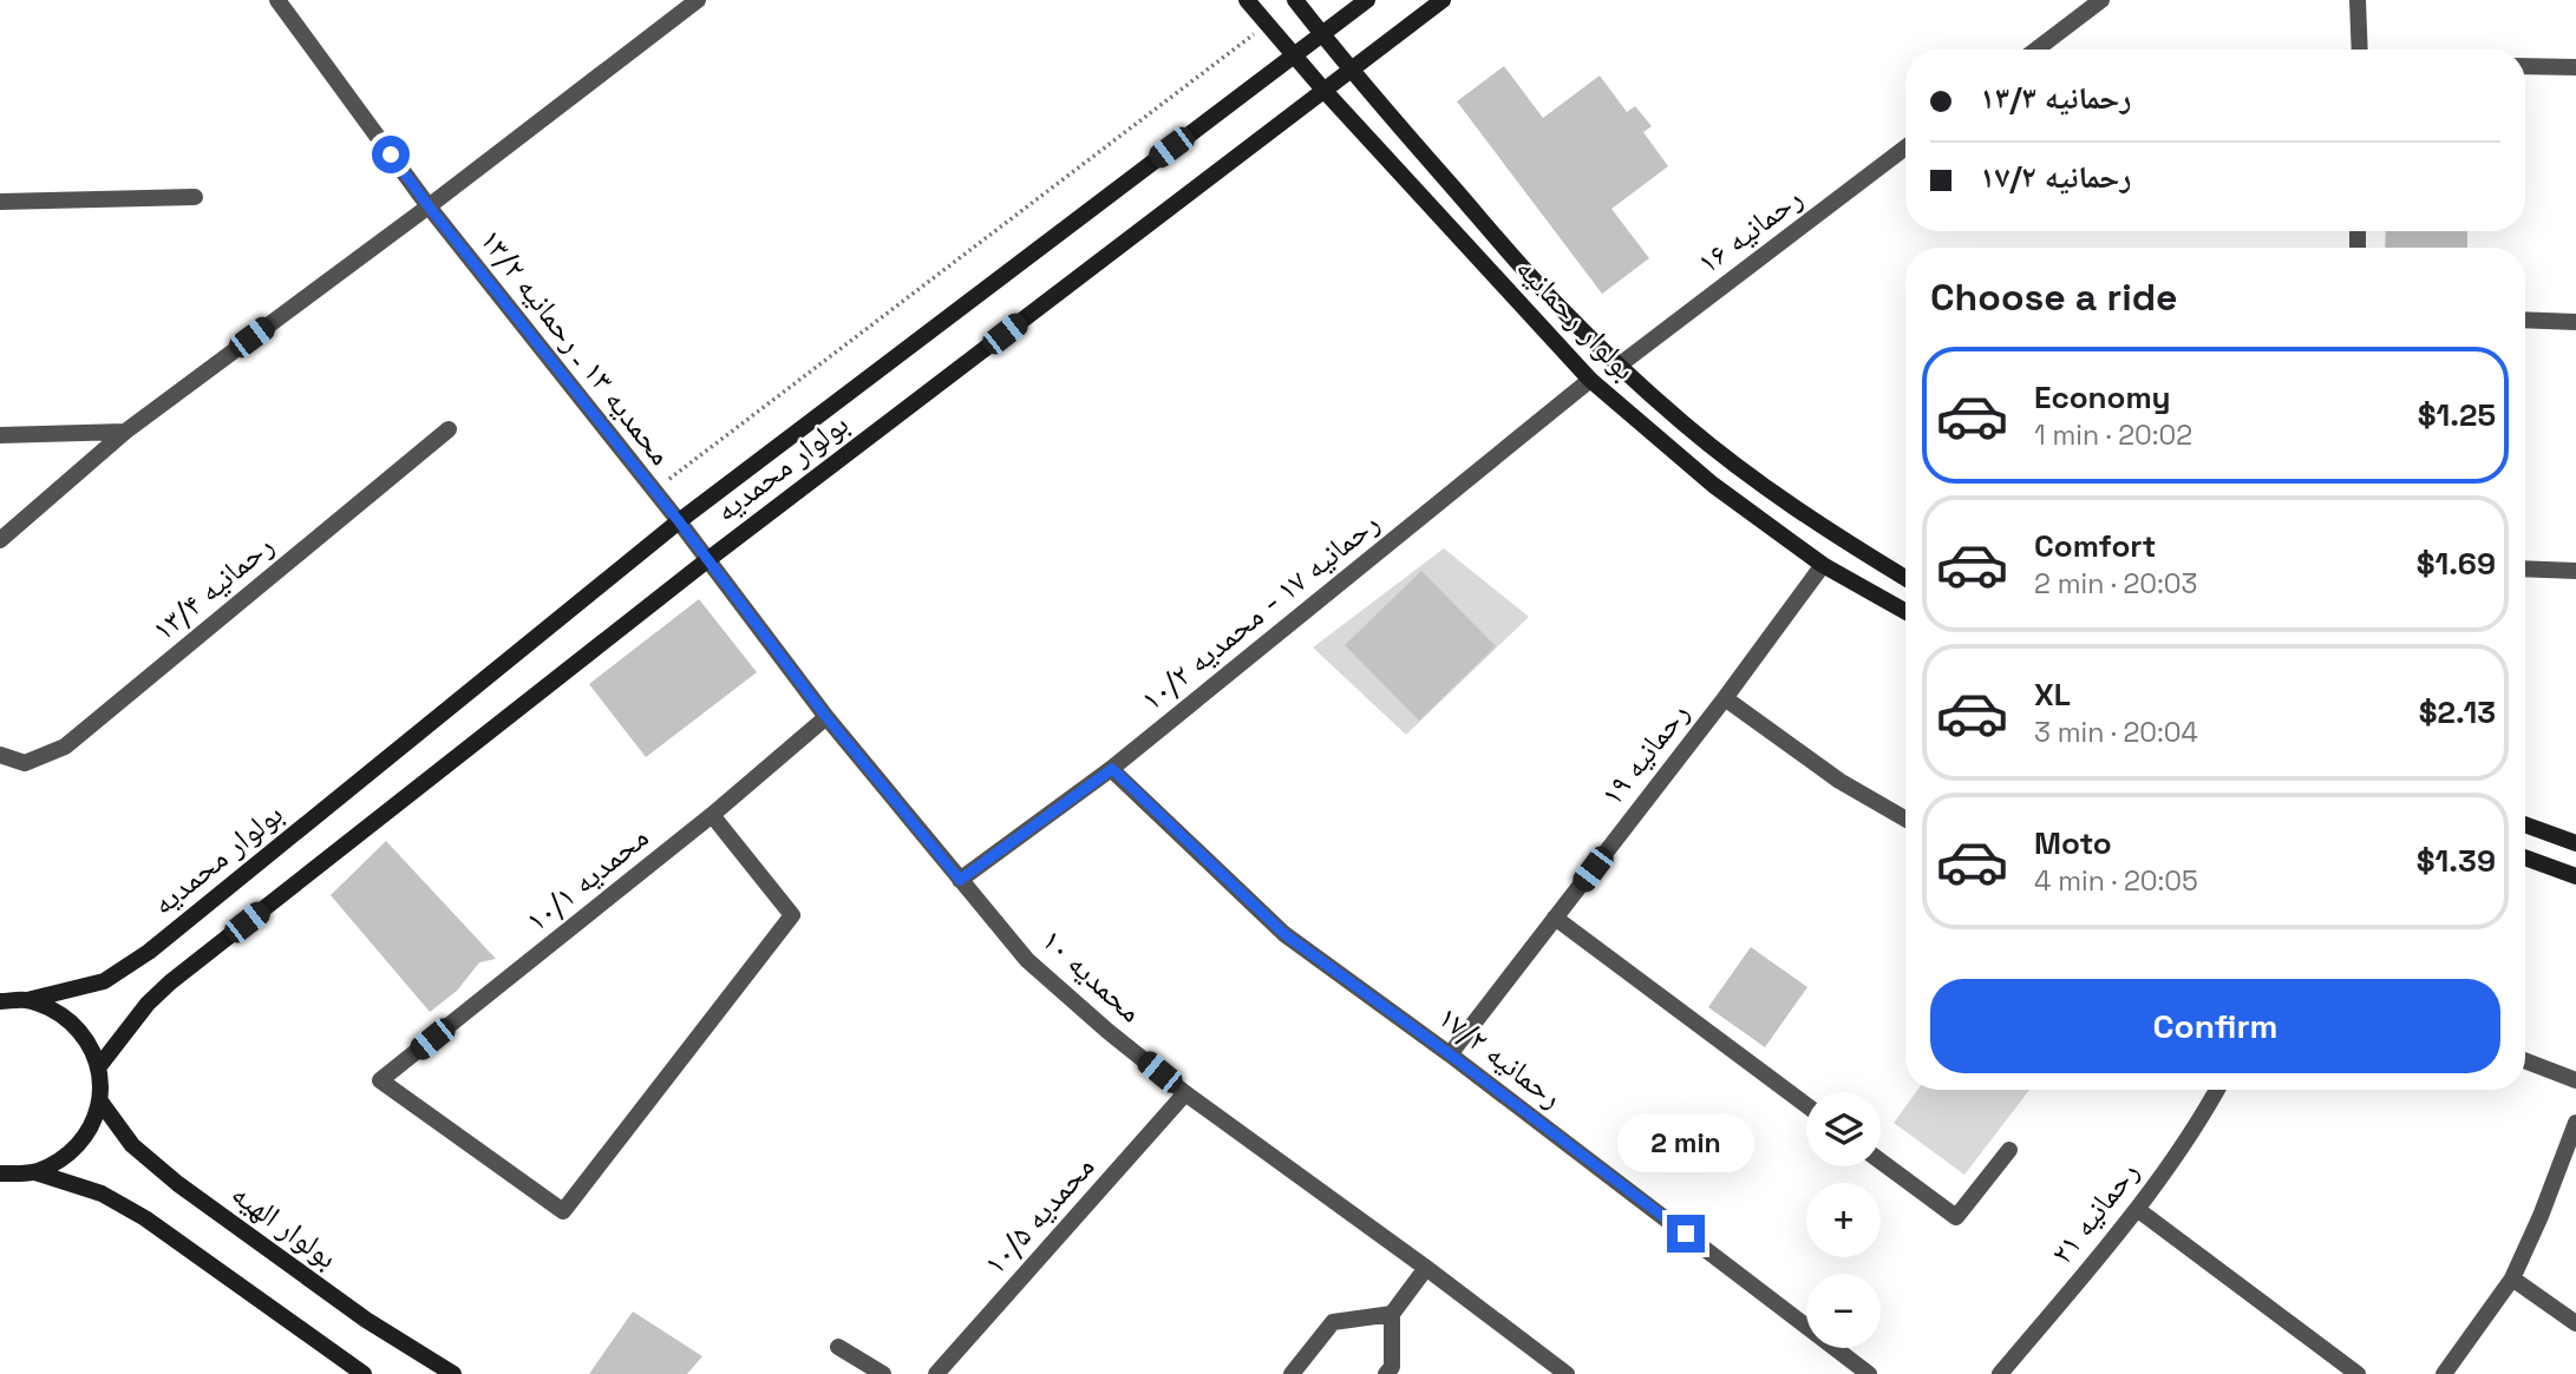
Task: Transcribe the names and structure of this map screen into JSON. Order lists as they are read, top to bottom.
{
  "streets": {
    "main road": ["بولوار رحمانیه", "بولوار محمدیه", "بولوار الهیه"],
    "street": [
      "رحمانیه ۱۶",
      "محمدیه ۱۳ ـ رحمانیه ۱۳/۲",
      "رحمانیه ۱۳/۴",
      "رحمانیه ۱۷ - محمدیه ۱۰/۲",
      "رحمانیه ۱۹",
      "محمدیه ۱۰/۱",
      "محمدیه ۱۰",
      "رحمانیه ۱۷/۲",
      "رحمانیه ۲۱",
      "محمدیه ۱۰/۵"
    ]
  },
  "crossings": [
    ["رحمانیه ۱۶", "بولوار رحمانیه"],
    ["بولوار رحمانیه", "بولوار محمدیه"],
    ["بولوار رحمانیه", "رحمانیه ۱۷ - محمدیه ۱۰/۲"],
    ["بولوار رحمانیه", "رحمانیه ۱۹"],
    ["محمدیه ۱۳ ـ رحمانیه ۱۳/۲", "بولوار محمدیه"],
    ["محمدیه ۱۳ ـ رحمانیه ۱۳/۲", "محمدیه ۱۰"],
    ["بولوار محمدیه", "محمدیه ۱۰"],
    ["رحمانیه ۱۷ - محمدیه ۱۰/۲", "محمدیه ۱۰"],
    ["رحمانیه ۱۷ - محمدیه ۱۰/۲", "رحمانیه ۱۷/۲"],
    ["رحمانیه ۱۹", "رحمانیه ۱۷/۲"],
    ["محمدیه ۱۰/۱", "محمدیه ۱۰"],
    ["محمدیه ۱۰", "محمدیه ۱۰/۵"]
  ],
  "page": {
    "banner": ["رحمانیه ۱۳/۳", "رحمانیه ۱۷/۲"],
    "heading": "Choose a ride",
    "list": [
      {
        "name": "Economy",
        "note": "1 min · 20:02",
        "value": "$1.25"
      },
      {
        "name": "Comfort",
        "note": "2 min · 20:03",
        "value": "$1.69"
      },
      {
        "name": "XL",
        "note": "3 min · 20:04",
        "value": "$2.13"
      },
      {
        "name": "Moto",
        "note": "4 min · 20:05",
        "value": "$1.39"
      }
    ],
    "buttons": "Confirm",
    "map_buttons": ["+", "−"],
    "bubble": "2 min"
  }
}
